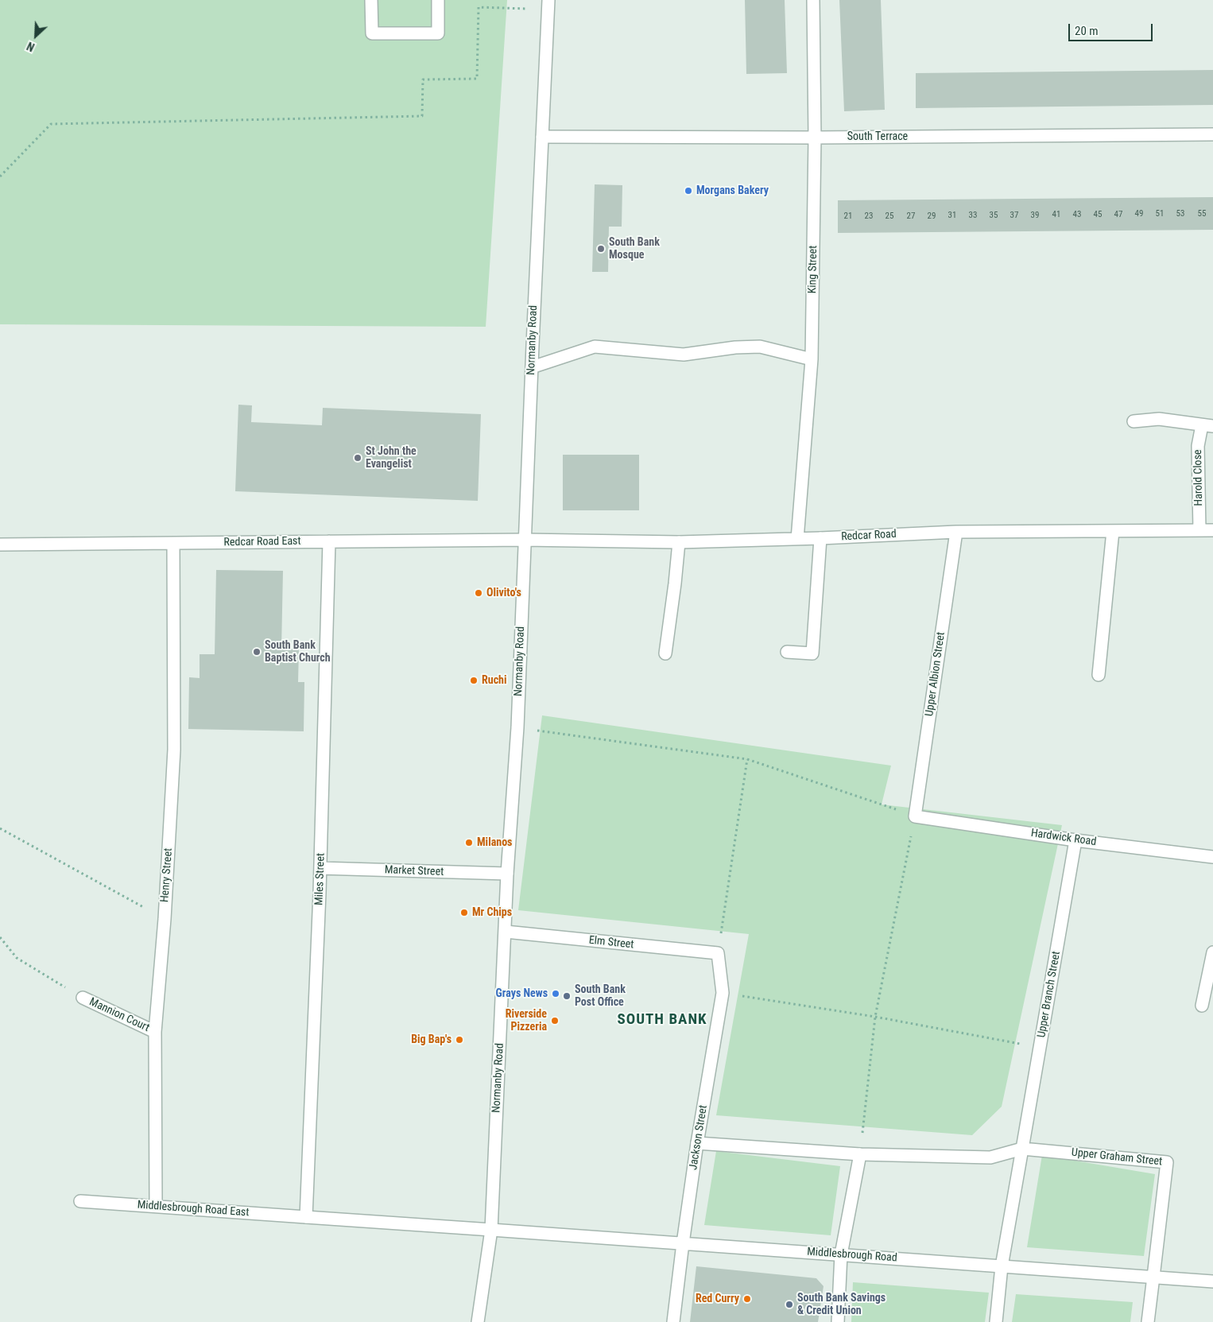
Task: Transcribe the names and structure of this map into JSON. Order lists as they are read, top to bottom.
{
  "streets": {
    "street": [
      "South Terrace",
      "King Street",
      "Normanby Road",
      "Harold Close",
      "Redcar Road",
      "Redcar Road East",
      "Upper Albion Street",
      "Hardwick Road",
      "Market Street",
      "Henry Street",
      "Miles Street",
      "Elm Street",
      "Upper Branch Street",
      "Mannion Court",
      "Jackson Street",
      "Upper Graham Street",
      "Middlesbrough Road East",
      "Middlesbrough Road"
    ]
  },
  "crossings": [
    ["South Terrace", "King Street"],
    ["South Terrace", "Normanby Road"],
    ["King Street", "Redcar Road"],
    ["Normanby Road", "Redcar Road"],
    ["Normanby Road", "Redcar Road East"],
    ["Normanby Road", "Market Street"],
    ["Normanby Road", "Elm Street"],
    ["Normanby Road", "Middlesbrough Road East"],
    ["Normanby Road", "Middlesbrough Road"],
    ["Harold Close", "Redcar Road"],
    ["Redcar Road", "Redcar Road East"],
    ["Redcar Road", "Upper Albion Street"],
    ["Redcar Road East", "Henry Street"],
    ["Redcar Road East", "Miles Street"],
    ["Upper Albion Street", "Hardwick Road"],
    ["Hardwick Road", "Upper Branch Street"],
    ["Market Street", "Miles Street"],
    ["Henry Street", "Mannion Court"],
    ["Henry Street", "Middlesbrough Road East"],
    ["Miles Street", "Middlesbrough Road East"],
    ["Elm Street", "Jackson Street"],
    ["Upper Branch Street", "Upper Graham Street"],
    ["Upper Branch Street", "Middlesbrough Road"],
    ["Jackson Street", "Middlesbrough Road"],
    ["Upper Graham Street", "Middlesbrough Road"],
    ["Middlesbrough Road East", "Middlesbrough Road"]
  ],
  "districts": ["SOUTH BANK"],
  "places": [
    "Morgans Bakery",
    "South Bank Mosque",
    "St John the Evangelist",
    "Olivito's",
    "South Bank Baptist Church",
    "Ruchi",
    "Milanos",
    "Mr Chips",
    "Grays News",
    "South Bank Post Office",
    "Riverside Pizzeria",
    "Big Bap's",
    "Red Curry",
    "South Bank Savings & Credit Union"
  ],
  "house_numbers": [
    "49",
    "51",
    "53",
    "55",
    "41",
    "43",
    "45",
    "47",
    "31",
    "33",
    "35",
    "37",
    "39",
    "21",
    "23",
    "25",
    "27",
    "29"
  ],
  "scale_bar": "20 m",
  "north": "bottom left"
}
